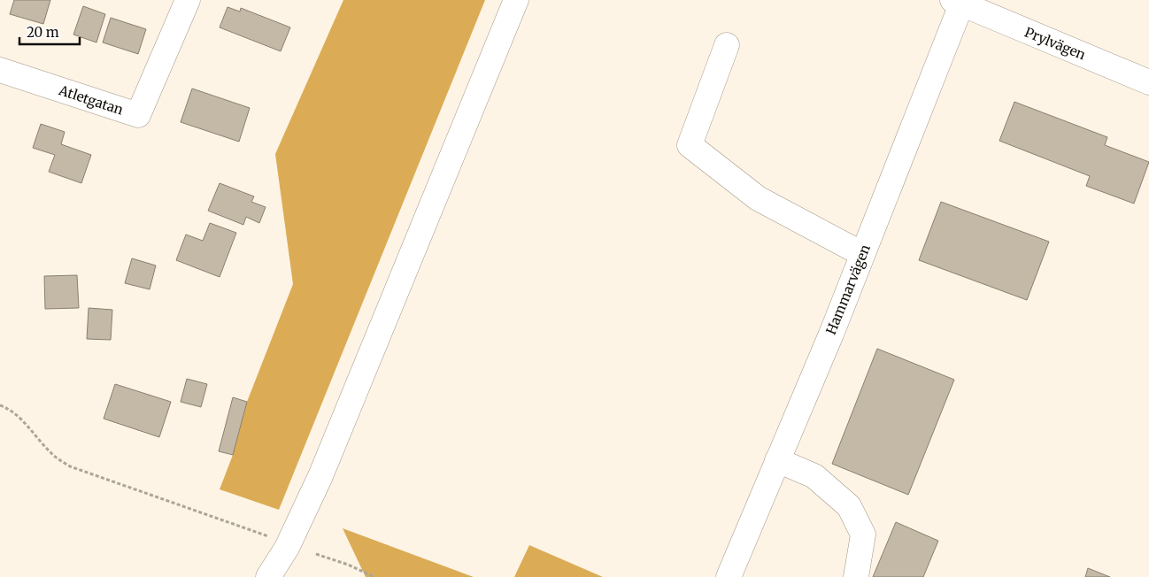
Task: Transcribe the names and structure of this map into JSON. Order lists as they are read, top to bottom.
{
  "streets": {
    "street": ["Prylvägen", "Atletgatan", "Hammarvägen"]
  },
  "crossings": [
    ["Prylvägen", "Hammarvägen"]
  ],
  "scale_bar": "20 m"
}
